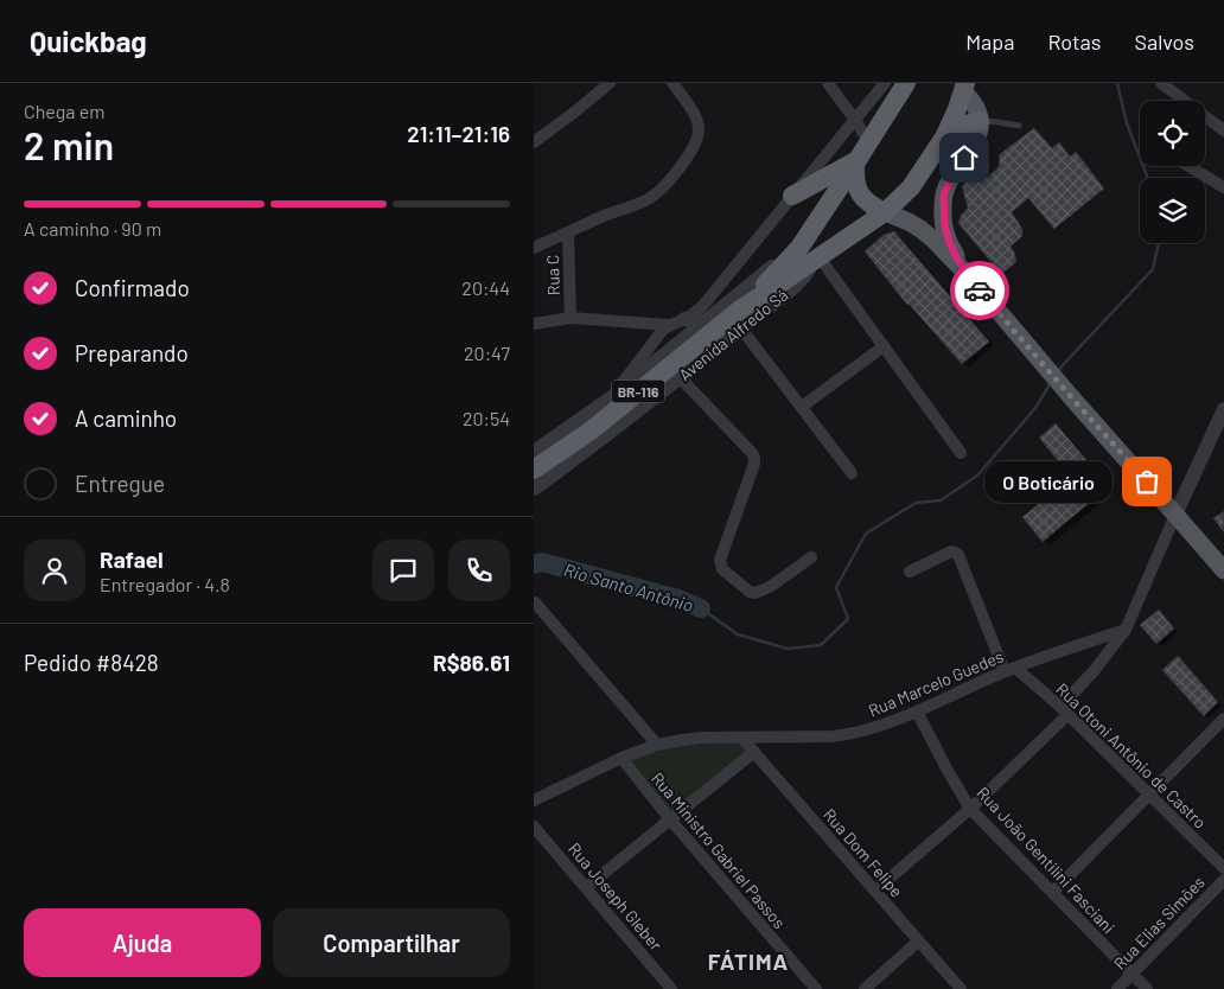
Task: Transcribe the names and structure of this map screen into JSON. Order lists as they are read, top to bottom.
{
  "streets": {
    "highway": ["Avenida Alfredo Sá", "BR-116"],
    "street": [
      "Rua C",
      "Rua Marcelo Guedes",
      "Rua Otoni Antônio de Castro",
      "Rua Ministro Gabriel Passos",
      "Rua Dom Felipe",
      "Rua João Gentilini Fasciani",
      "Rua Joseph Gleber",
      "Rua Elias Simões"
    ]
  },
  "crossings": [
    ["Avenida Alfredo Sá", "BR-116"],
    ["Rua Marcelo Guedes", "Rua Otoni Antônio de Castro"],
    ["Rua Marcelo Guedes", "Rua Ministro Gabriel Passos"],
    ["Rua Marcelo Guedes", "Rua Dom Felipe"],
    ["Rua Marcelo Guedes", "Rua João Gentilini Fasciani"],
    ["Rua João Gentilini Fasciani", "Rua Elias Simões"]
  ],
  "districts": ["FÁTIMA"],
  "water": ["Rio Santo Antônio"],
  "places": ["O Boticário"],
  "page": {
    "header": "Quickbag",
    "nav": ["Mapa", "Rotas", "Salvos"],
    "heading": ["2 min", "Chega em", "21:11–21:16"],
    "panel": [
      "Rafael",
      "Entregador · 4.8",
      "Pedido #8428",
      "R$86.61"
    ],
    "bar": "A caminho · 90 m",
    "list": [
      ["Confirmado", "20:44"],
      ["Preparando", "20:47"],
      ["A caminho", "20:54"],
      "Entregue"
    ],
    "bubble": "O Boticário",
    "buttons": ["Ajuda", "Compartilhar"]
  }
}
